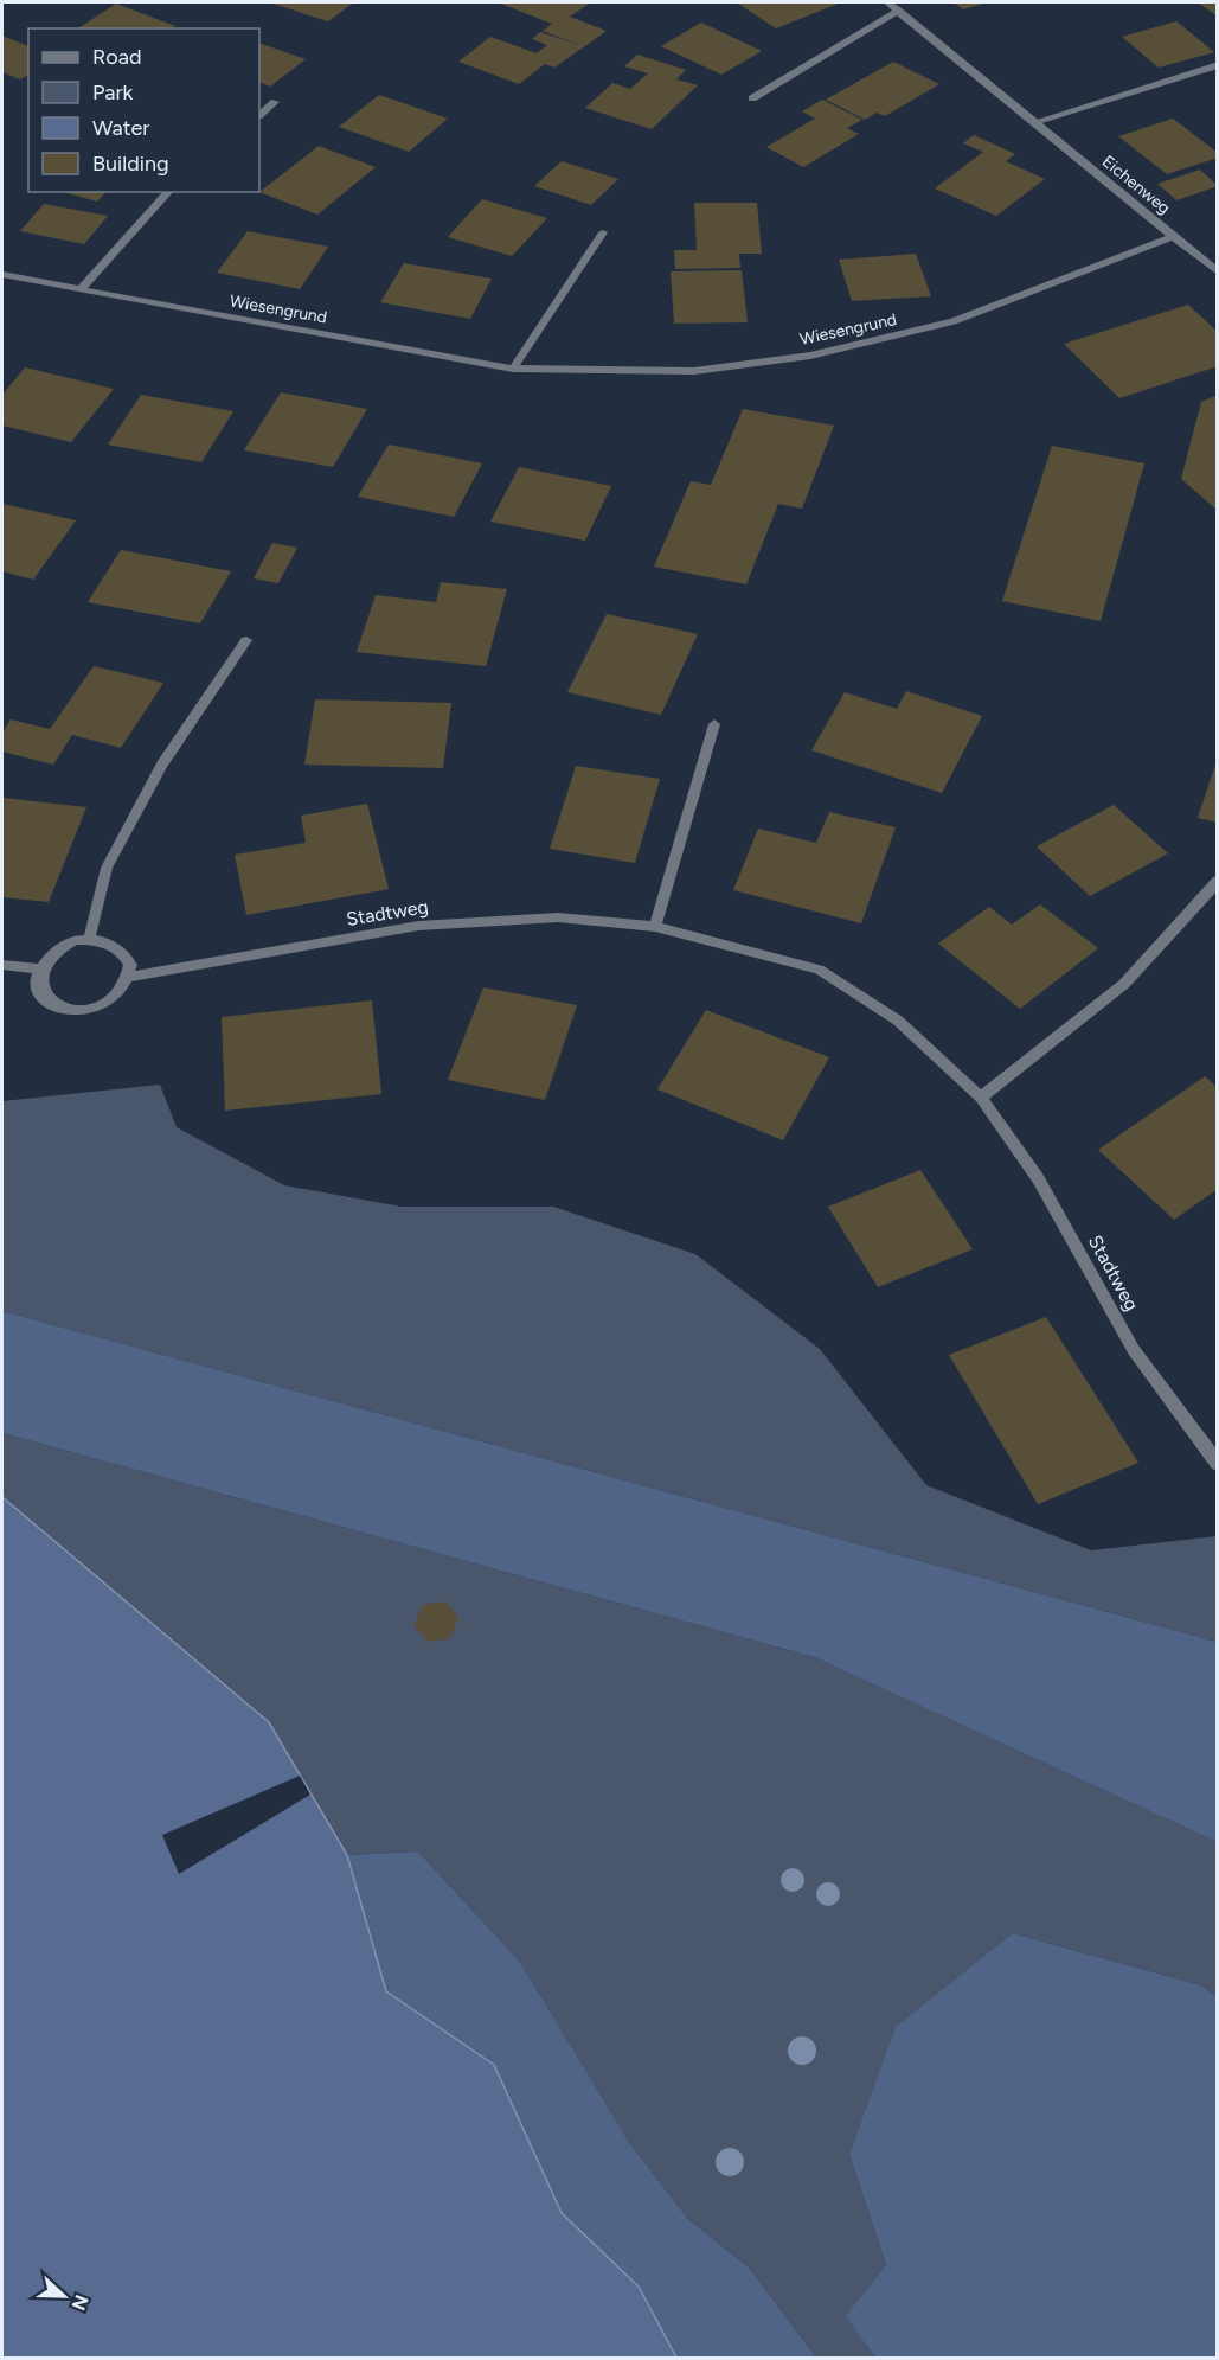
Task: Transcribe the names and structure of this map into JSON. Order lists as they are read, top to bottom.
{
  "streets": {
    "street": ["Eichenweg", "Wiesengrund", "Stadtweg"]
  },
  "crossings": [
    ["Eichenweg", "Wiesengrund"]
  ],
  "legend": [
    "Road",
    "Park",
    "Water",
    "Building"
  ],
  "north": "right"
}
